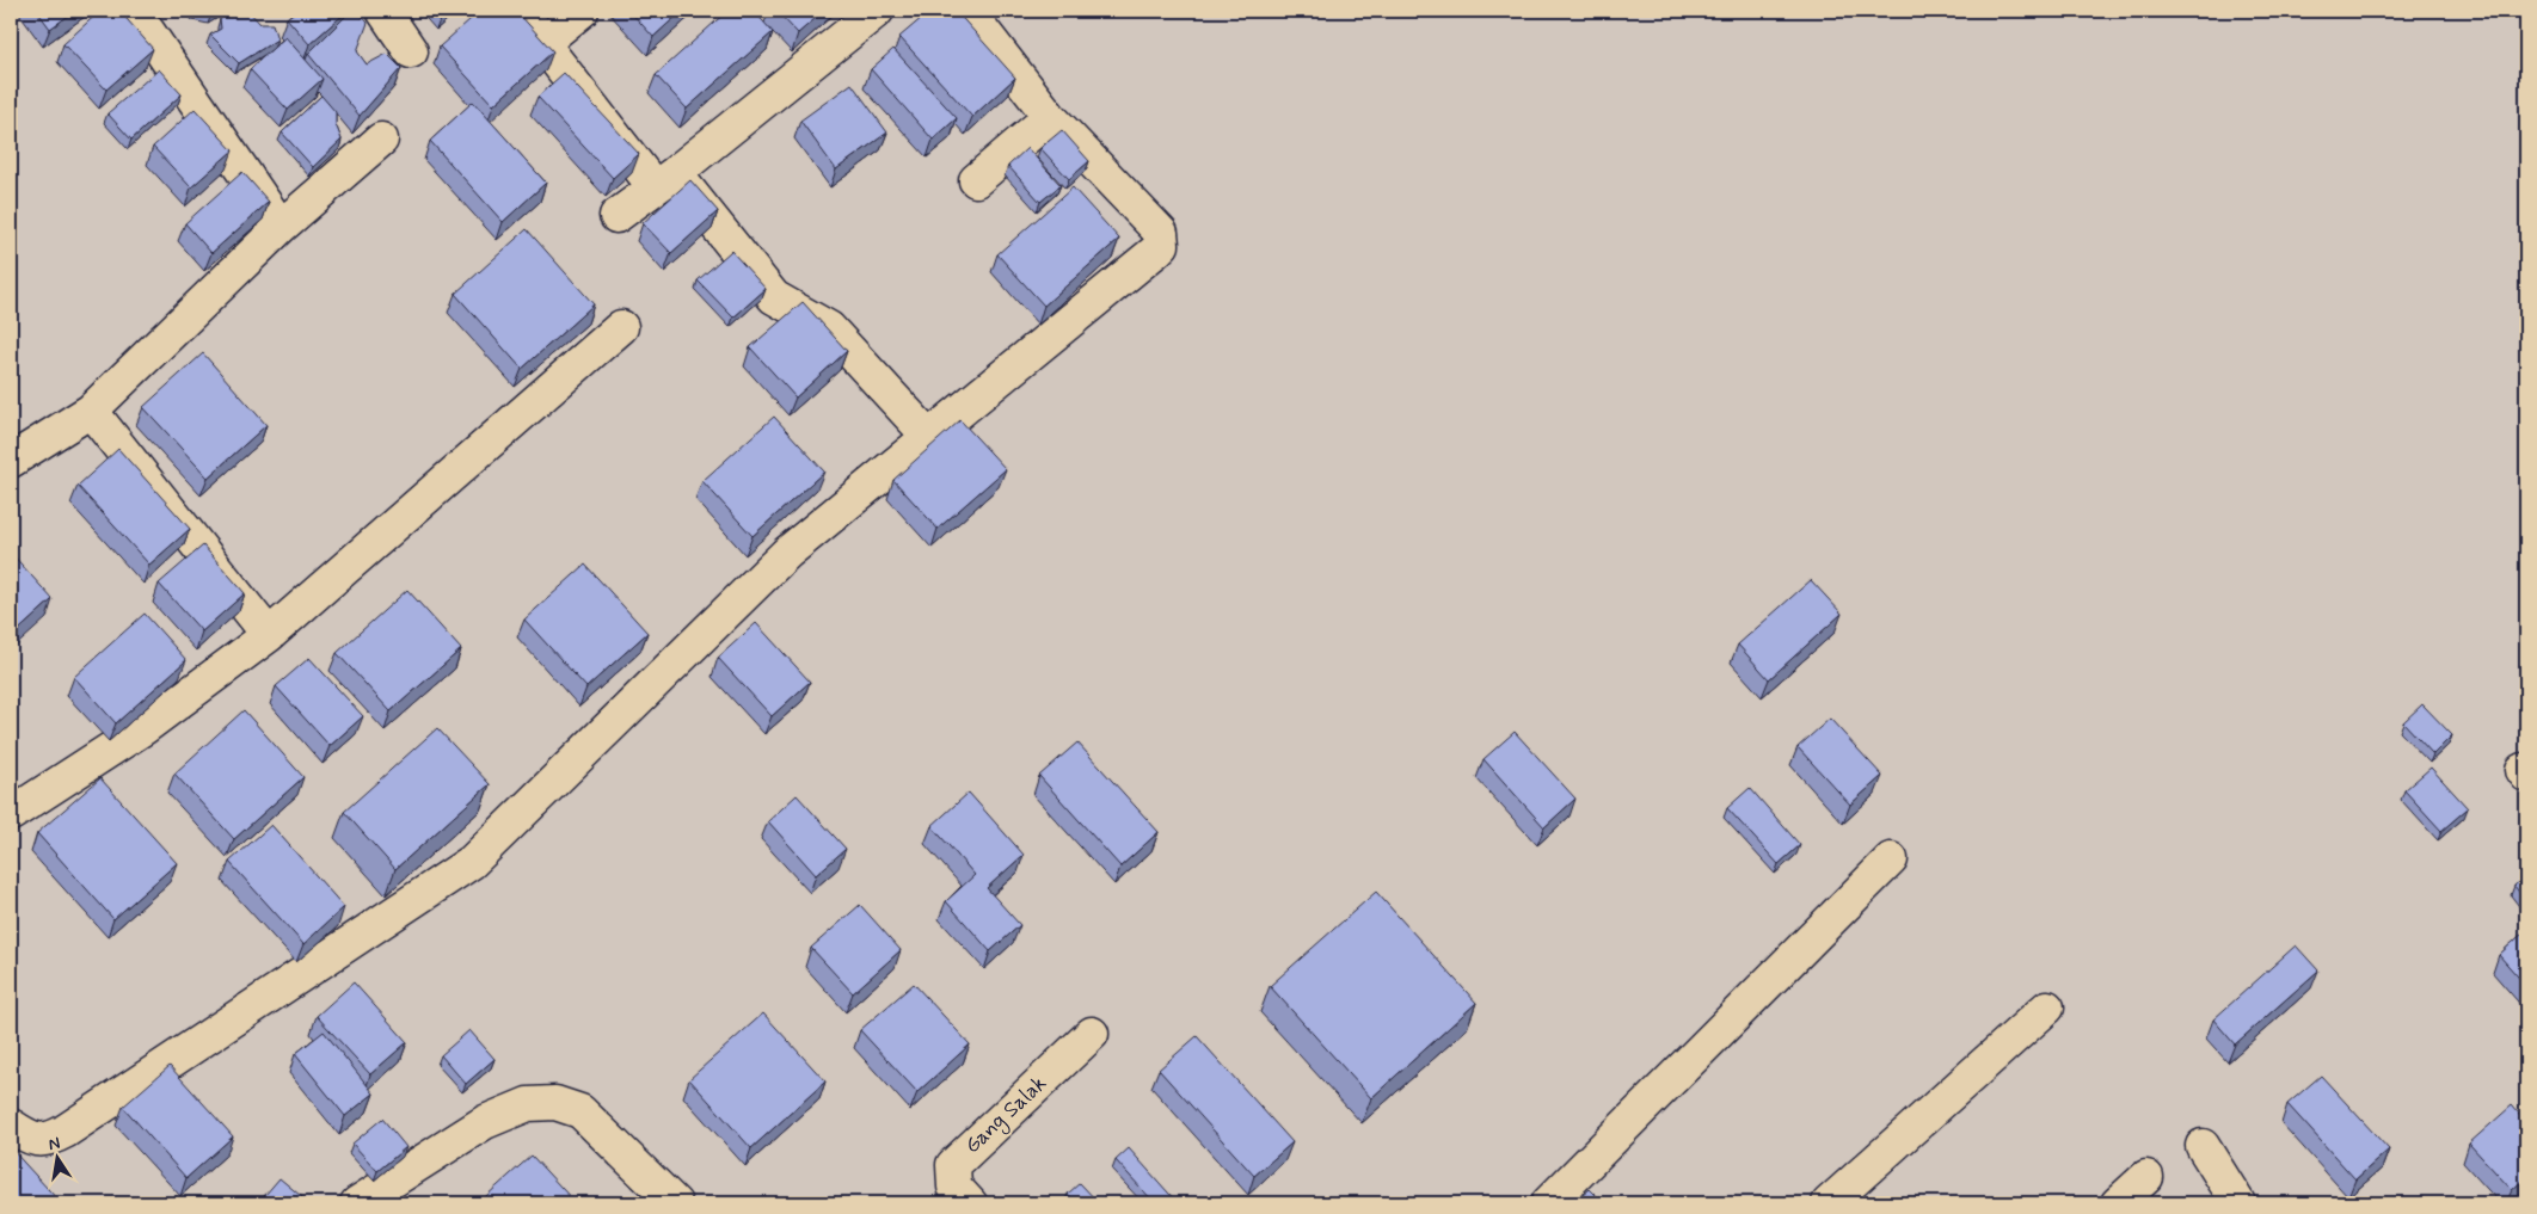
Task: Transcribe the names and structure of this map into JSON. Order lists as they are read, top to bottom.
{
  "streets": {
    "street": ["Gang Salak"]
  },
  "north": "top"
}
